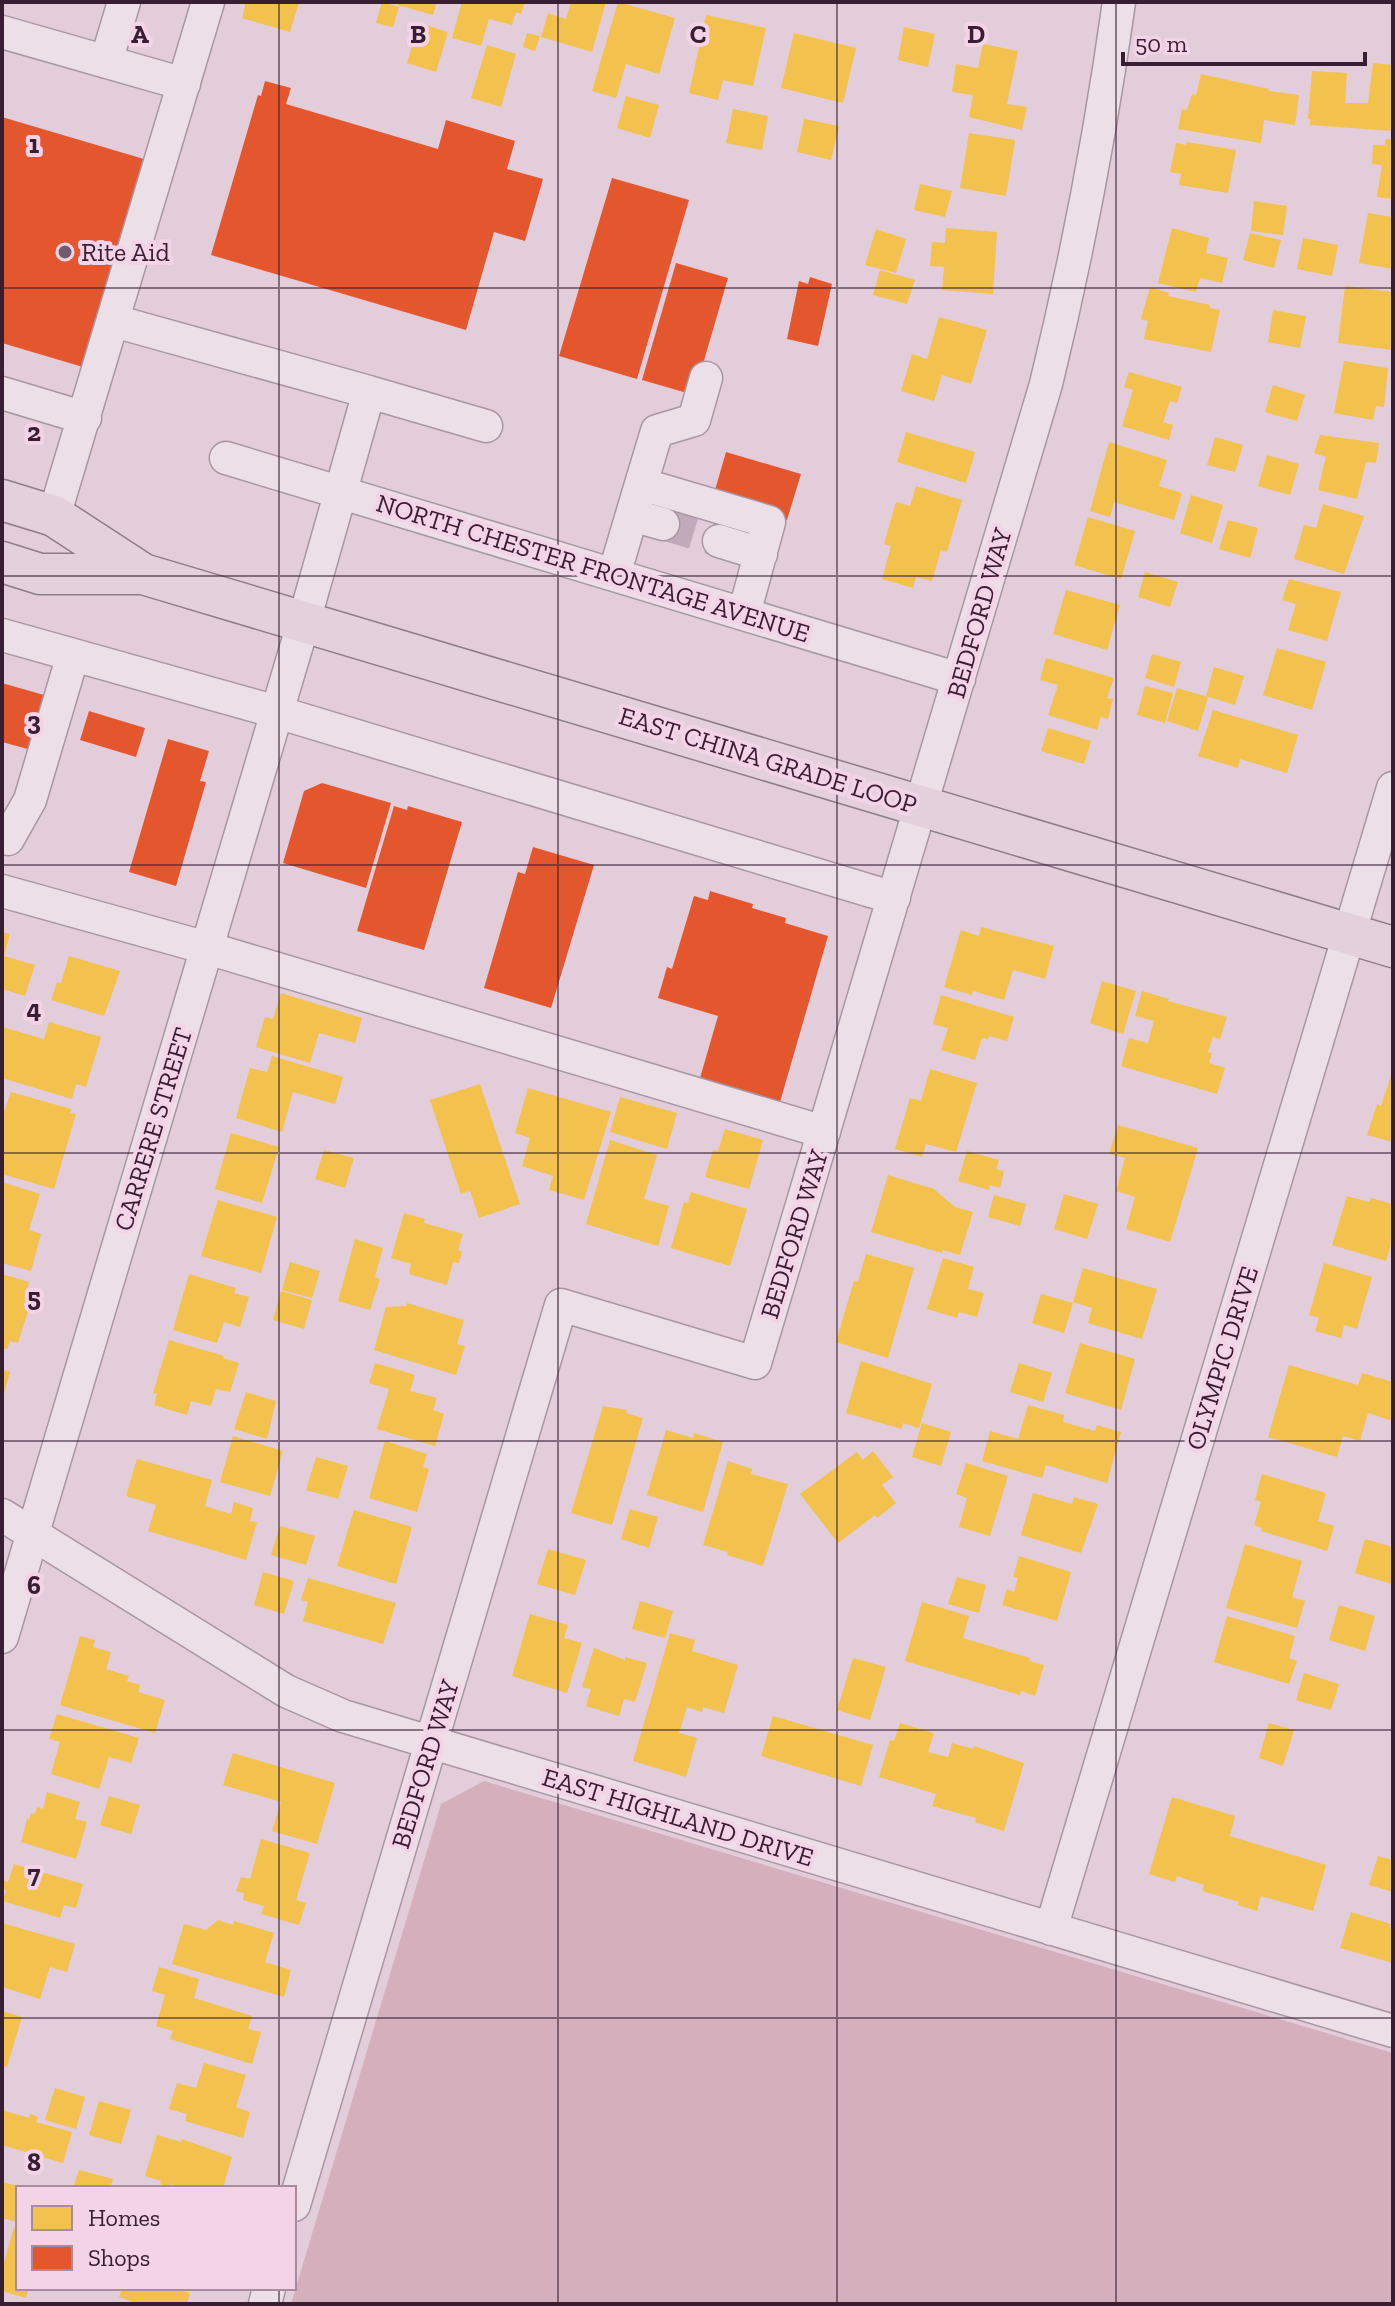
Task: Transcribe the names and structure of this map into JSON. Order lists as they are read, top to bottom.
{
  "streets": {
    "main road": ["EAST CHINA GRADE LOOP"],
    "street": [
      "NORTH CHESTER FRONTAGE AVENUE",
      "BEDFORD WAY",
      "CARRERE STREET",
      "OLYMPIC DRIVE",
      "EAST HIGHLAND DRIVE"
    ]
  },
  "crossings": [
    ["NORTH CHESTER FRONTAGE AVENUE", "BEDFORD WAY"],
    ["NORTH CHESTER FRONTAGE AVENUE", "CARRERE STREET"],
    ["BEDFORD WAY", "EAST CHINA GRADE LOOP"],
    ["BEDFORD WAY", "EAST HIGHLAND DRIVE"],
    ["EAST CHINA GRADE LOOP", "CARRERE STREET"],
    ["EAST CHINA GRADE LOOP", "OLYMPIC DRIVE"],
    ["CARRERE STREET", "EAST HIGHLAND DRIVE"],
    ["OLYMPIC DRIVE", "EAST HIGHLAND DRIVE"]
  ],
  "places": ["Rite Aid"],
  "legend": ["Homes", "Shops"],
  "scale_bar": "50 m",
  "grid": {
    "columns": [
      "A",
      "B",
      "C",
      "D"
    ],
    "rows": [
      "1",
      "2",
      "3",
      "4",
      "5",
      "6",
      "7",
      "8"
    ]
  }
}
